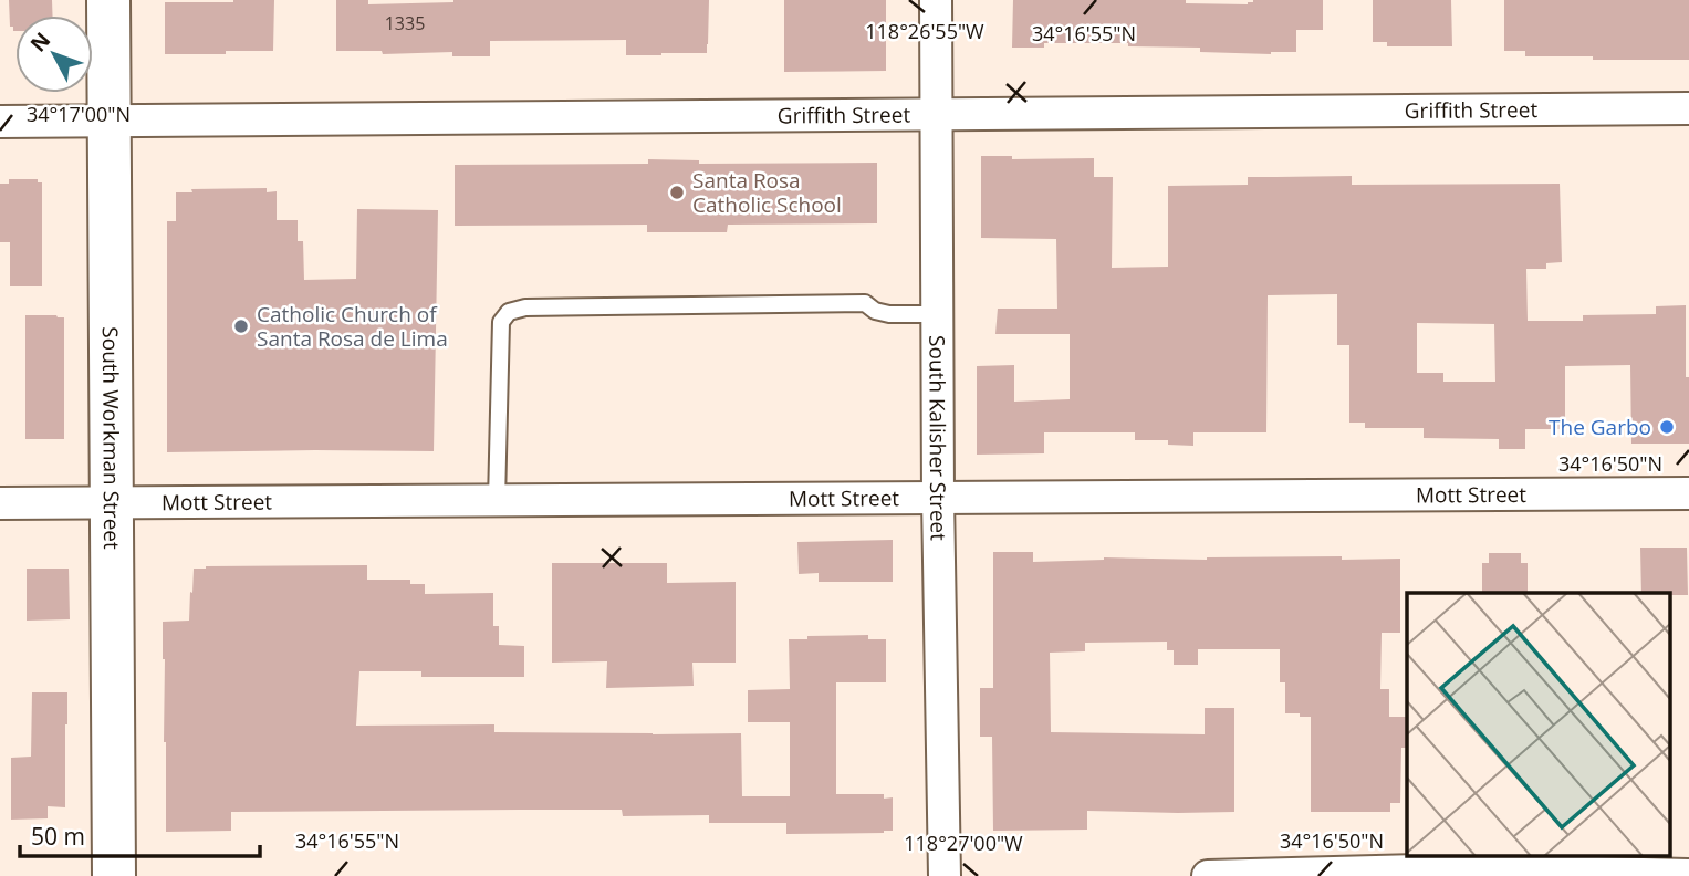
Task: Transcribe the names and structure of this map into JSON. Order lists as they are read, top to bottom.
{
  "streets": {
    "main road": ["South Workman Street"],
    "street": ["Griffith Street", "South Kalisher Street", "Mott Street"]
  },
  "crossings": [
    ["Griffith Street", "South Workman Street"],
    ["Griffith Street", "South Kalisher Street"],
    ["South Workman Street", "Mott Street"],
    ["South Kalisher Street", "Mott Street"]
  ],
  "places": ["Santa Rosa Catholic School", "Catholic Church of Santa Rosa de Lima", "The Garbo"],
  "house_numbers": ["1335"],
  "scale_bar": "50 m",
  "north": "top left",
  "coordinates": [
    "118°26'55\"W",
    "34°16'55\"N",
    "34°17'00\"N",
    "34°16'50\"N",
    "118°27'00\"W"
  ]
}
